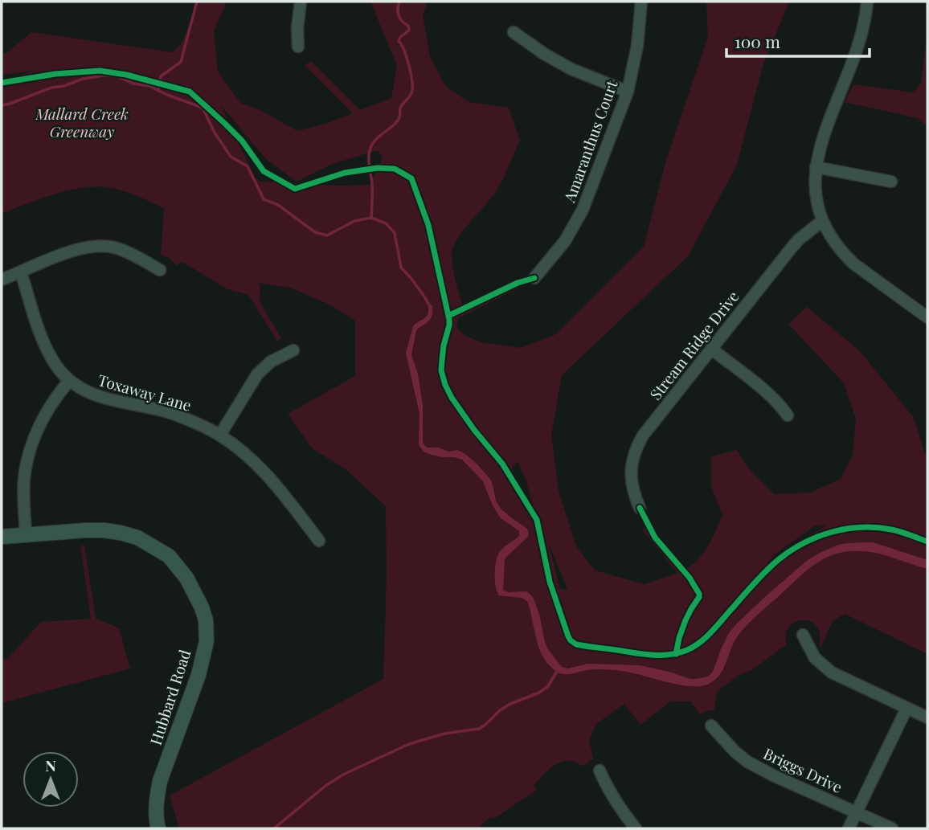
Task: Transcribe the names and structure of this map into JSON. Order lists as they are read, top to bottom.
{
  "streets": {
    "main road": ["Hubbard Road"],
    "street": [
      "Amaranthus Court",
      "Stream Ridge Drive",
      "Toxaway Lane",
      "Briggs Drive"
    ]
  },
  "parks": ["Mallard Creek Greenway"],
  "scale_bar": "100 m",
  "north": "top"
}
